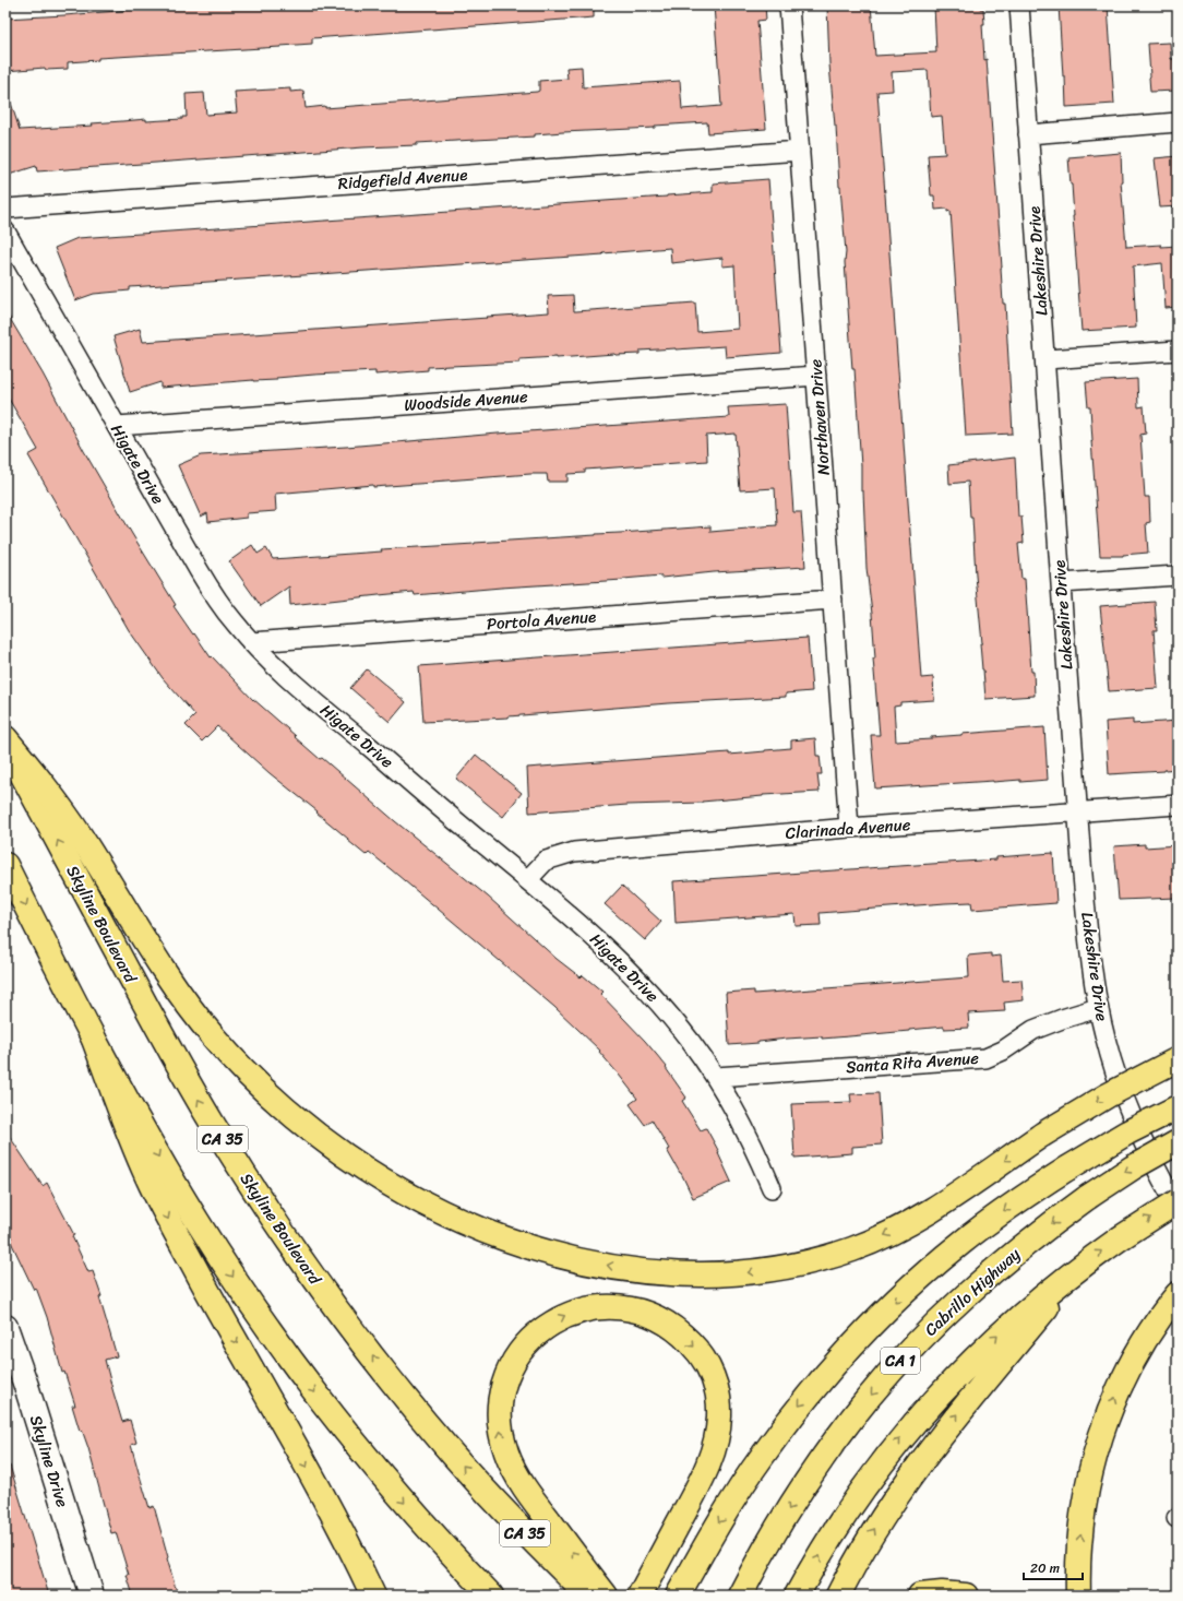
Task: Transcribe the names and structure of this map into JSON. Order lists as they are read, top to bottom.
{
  "streets": {
    "main road": [
      "Skyline Boulevard",
      "CA 35",
      "Cabrillo Highway",
      "CA 1"
    ],
    "street": [
      "Ridgefield Avenue",
      "Lakeshire Drive",
      "Woodside Avenue",
      "Northaven Drive",
      "Higate Drive",
      "Portola Avenue",
      "Clarinada Avenue",
      "Santa Rita Avenue",
      "Skyline Drive"
    ]
  },
  "crossings": [
    ["Ridgefield Avenue", "Northaven Drive"],
    ["Lakeshire Drive", "Clarinada Avenue"],
    ["Lakeshire Drive", "Santa Rita Avenue"],
    ["Woodside Avenue", "Northaven Drive"],
    ["Woodside Avenue", "Higate Drive"],
    ["Northaven Drive", "Portola Avenue"],
    ["Northaven Drive", "Clarinada Avenue"],
    ["Higate Drive", "Portola Avenue"],
    ["Higate Drive", "Clarinada Avenue"],
    ["Higate Drive", "Santa Rita Avenue"]
  ],
  "scale_bar": "20 m"
}
